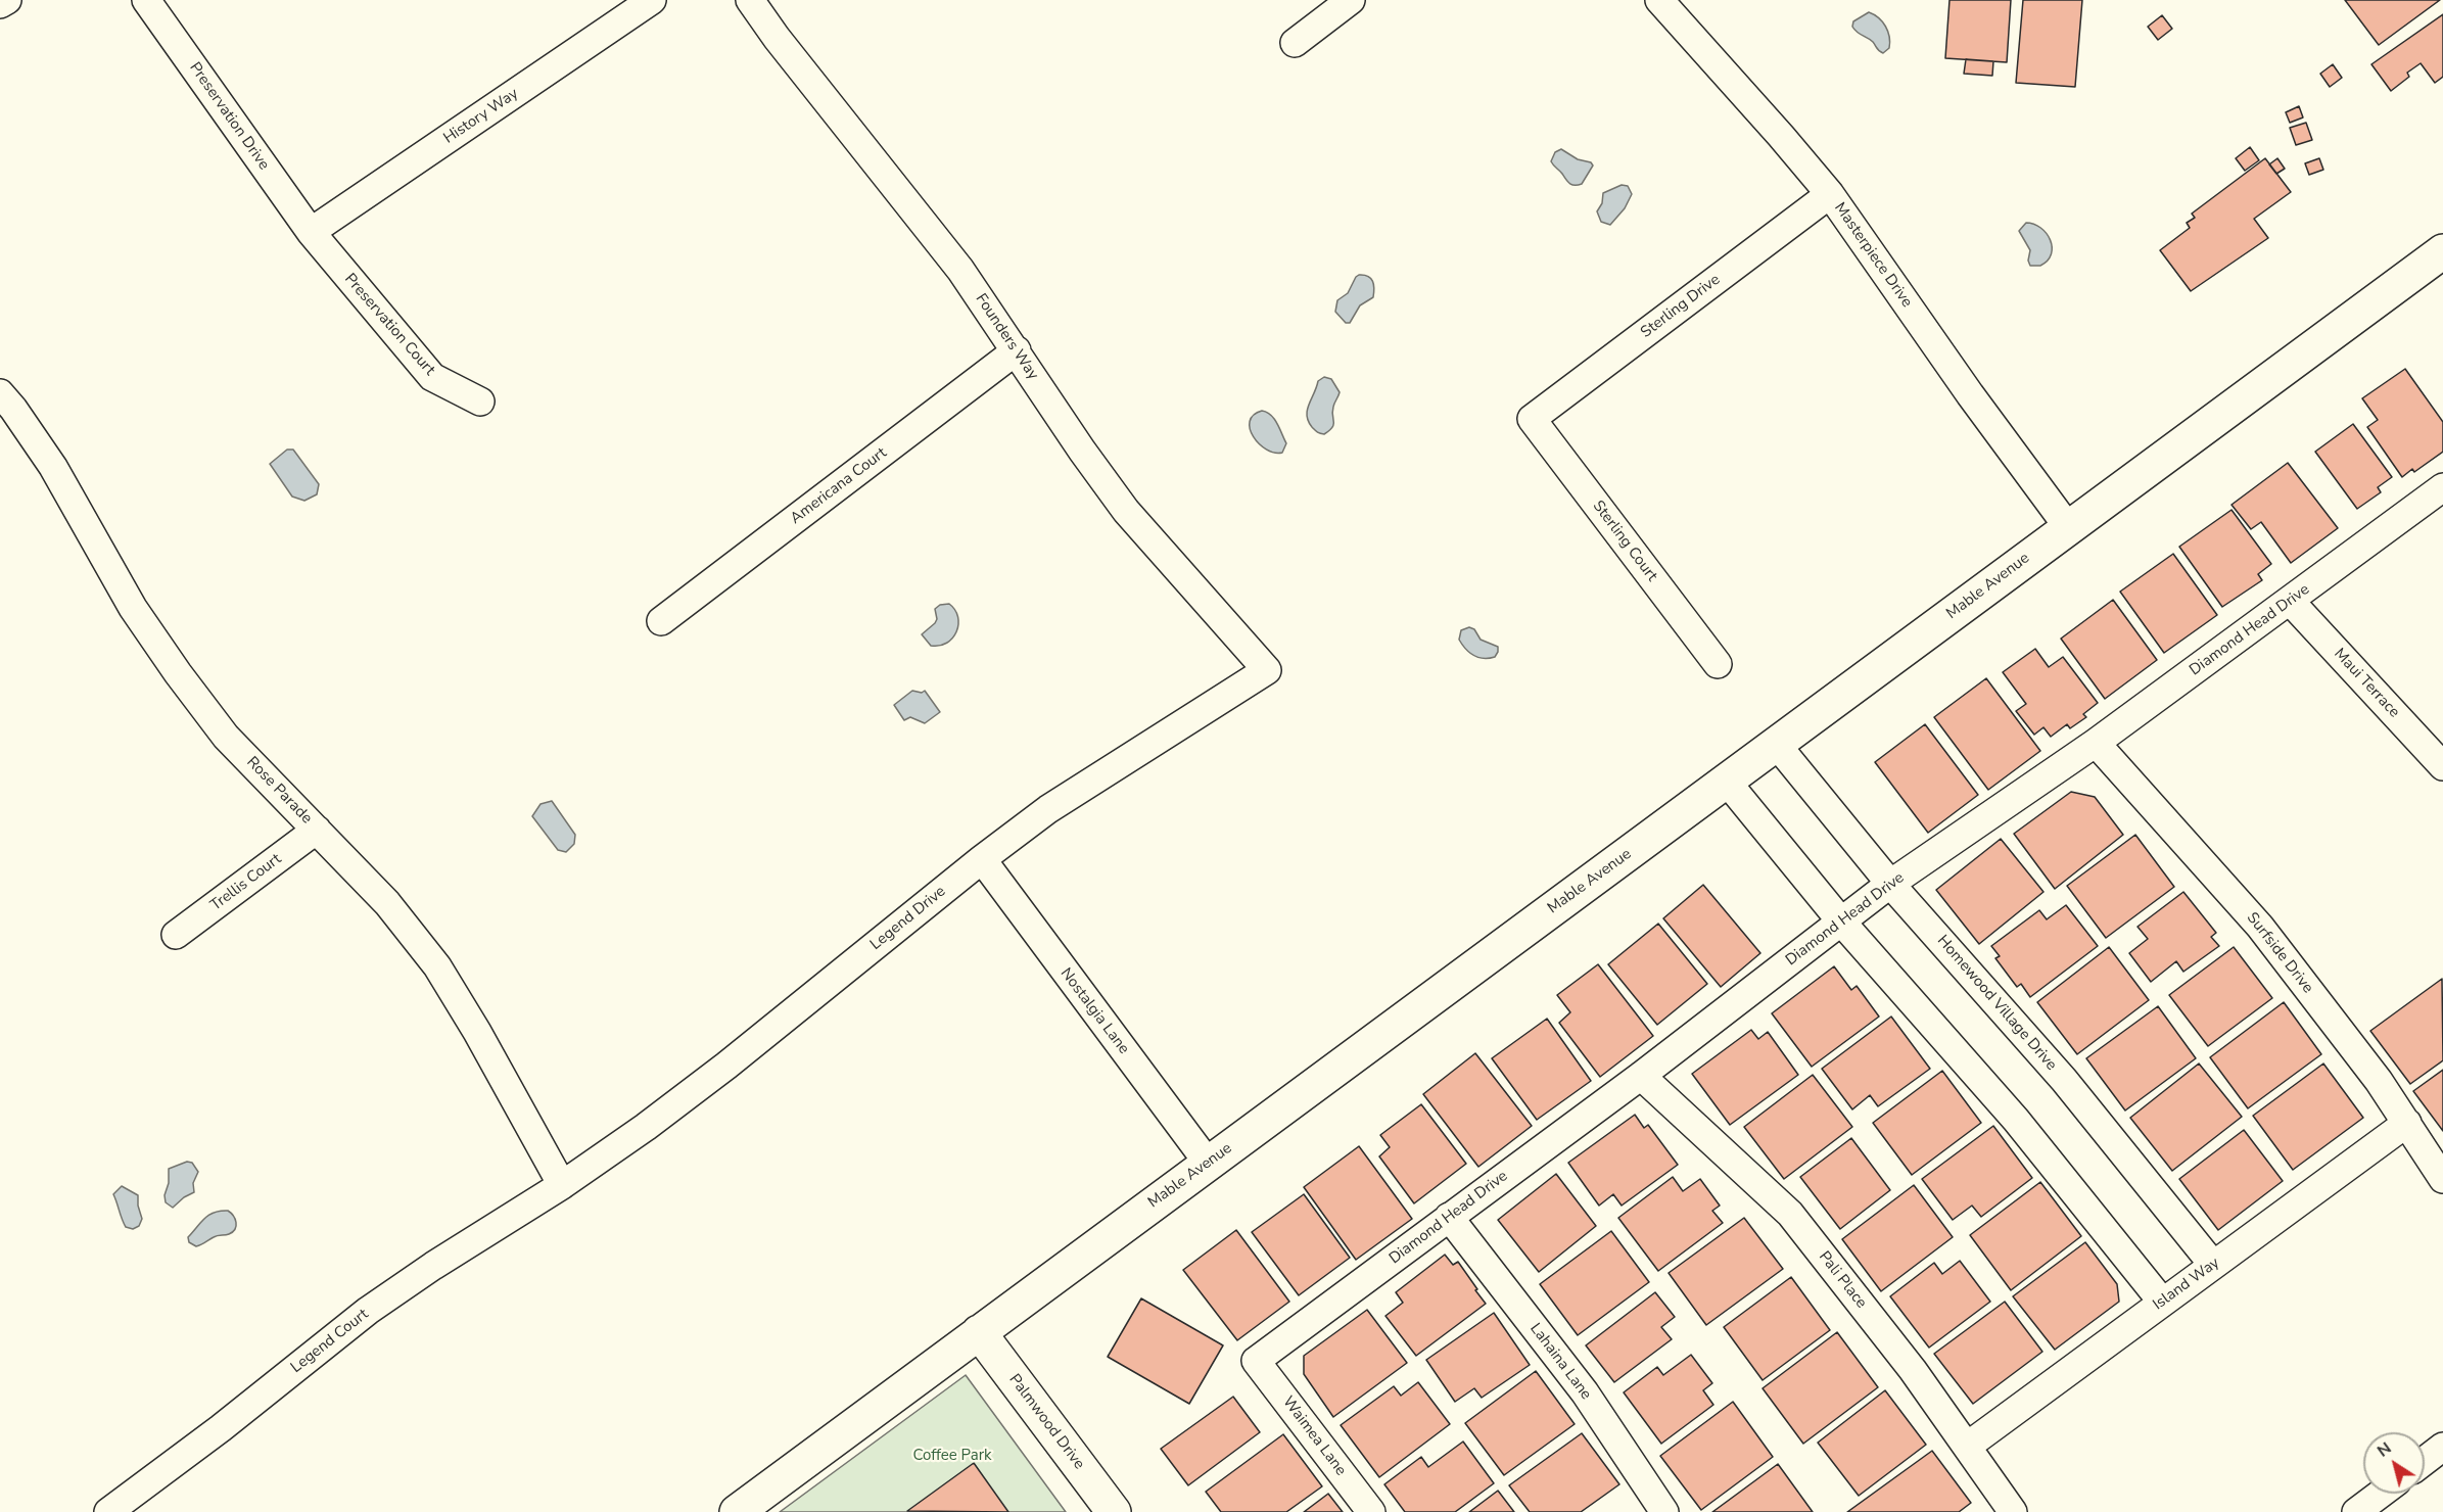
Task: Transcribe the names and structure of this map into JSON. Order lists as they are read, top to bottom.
{
  "streets": {
    "street": [
      "Preservation Drive",
      "History Way",
      "Masterpiece Drive",
      "Sterling Drive",
      "Preservation Court",
      "Founders Way",
      "Americana Court",
      "Sterling Court",
      "Mable Avenue",
      "Diamond Head Drive",
      "Maui Terrace",
      "Rose Parade",
      "Trellis Court",
      "Legend Drive",
      "Surfside Drive",
      "Homewood Village Drive",
      "Nostalgia Lane",
      "Pali Place",
      "Island Way",
      "Legend Court",
      "Lahaina Lane",
      "Palmwood Drive",
      "Waimea Lane"
    ]
  },
  "crossings": [
    ["Preservation Drive", "History Way"],
    ["Preservation Drive", "Preservation Court"],
    ["History Way", "Preservation Court"],
    ["Masterpiece Drive", "Sterling Drive"],
    ["Masterpiece Drive", "Mable Avenue"],
    ["Sterling Drive", "Sterling Court"],
    ["Founders Way", "Americana Court"],
    ["Founders Way", "Legend Drive"],
    ["Mable Avenue", "Homewood Village Drive"],
    ["Mable Avenue", "Nostalgia Lane"],
    ["Mable Avenue", "Palmwood Drive"],
    ["Diamond Head Drive", "Maui Terrace"],
    ["Diamond Head Drive", "Surfside Drive"],
    ["Diamond Head Drive", "Homewood Village Drive"],
    ["Diamond Head Drive", "Pali Place"],
    ["Diamond Head Drive", "Lahaina Lane"],
    ["Diamond Head Drive", "Waimea Lane"],
    ["Rose Parade", "Trellis Court"],
    ["Rose Parade", "Legend Drive"],
    ["Rose Parade", "Legend Court"],
    ["Legend Drive", "Nostalgia Lane"],
    ["Legend Drive", "Legend Court"],
    ["Surfside Drive", "Island Way"],
    ["Homewood Village Drive", "Island Way"],
    ["Pali Place", "Island Way"]
  ],
  "parks": ["Coffee Park"],
  "north": "top left"
}
